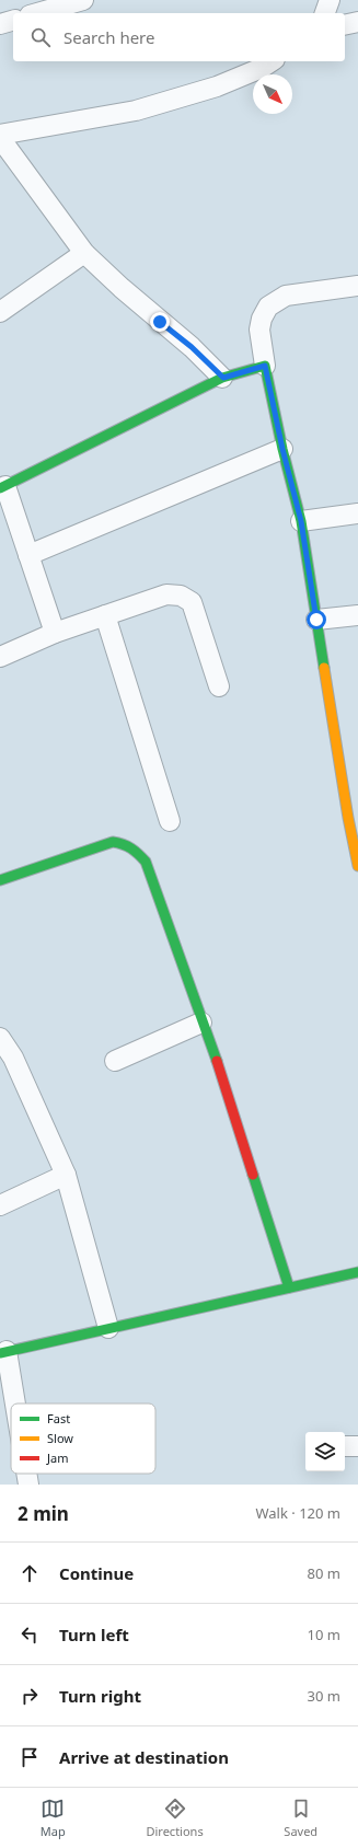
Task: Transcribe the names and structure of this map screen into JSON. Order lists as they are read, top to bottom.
{
  "legend": ["Fast", "Slow", "Jam"],
  "north": "bottom right",
  "page": {
    "search": "Search here",
    "heading": ["2 min", "Walk · 120 m"],
    "list": [
      ["Continue", "80 m"],
      ["Turn left", "10 m"],
      ["Turn right", "30 m"],
      "Arrive at destination"
    ],
    "nav": ["Map", "Directions", "Saved"]
  }
}
